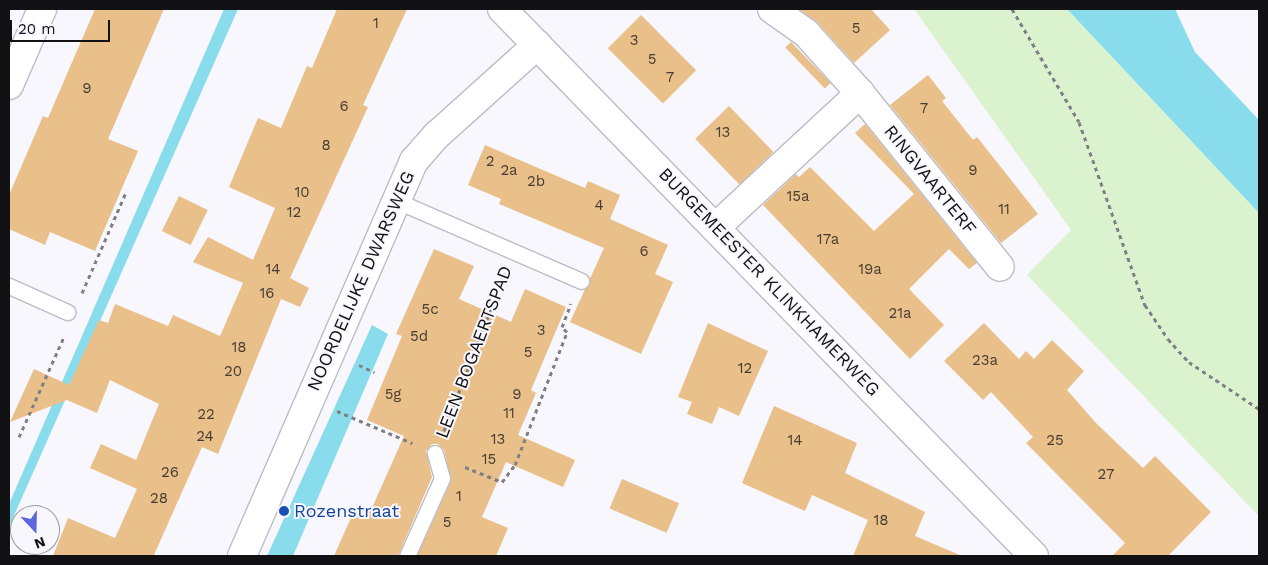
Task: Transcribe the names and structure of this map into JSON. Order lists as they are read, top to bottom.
{
  "streets": {
    "street": ["RINGVAARTERF", "NOORDELIJKE DWARSWEG", "BURGEMEESTER KLINKHAMERWEG"],
    "lane": ["LEEN BOGAERTSPAD"]
  },
  "crossings": [
    ["NOORDELIJKE DWARSWEG", "BURGEMEESTER KLINKHAMERWEG"],
    ["NOORDELIJKE DWARSWEG", "LEEN BOGAERTSPAD"]
  ],
  "places": ["Rozenstraat"],
  "house_numbers": [
    "1",
    "5",
    "3",
    "5",
    "7",
    "9",
    "6",
    "7",
    "13",
    "8",
    "2",
    "2a",
    "9",
    "2b",
    "10",
    "15a",
    "4",
    "11",
    "12",
    "17a",
    "6",
    "14",
    "19a",
    "16",
    "5c",
    "21a",
    "3",
    "5d",
    "18",
    "5",
    "23a",
    "12",
    "20",
    "5g",
    "9",
    "11",
    "22",
    "24",
    "13",
    "14",
    "25",
    "15",
    "26",
    "27",
    "1",
    "28",
    "18",
    "5"
  ],
  "scale_bar": "20 m",
  "north": "bottom"
}
